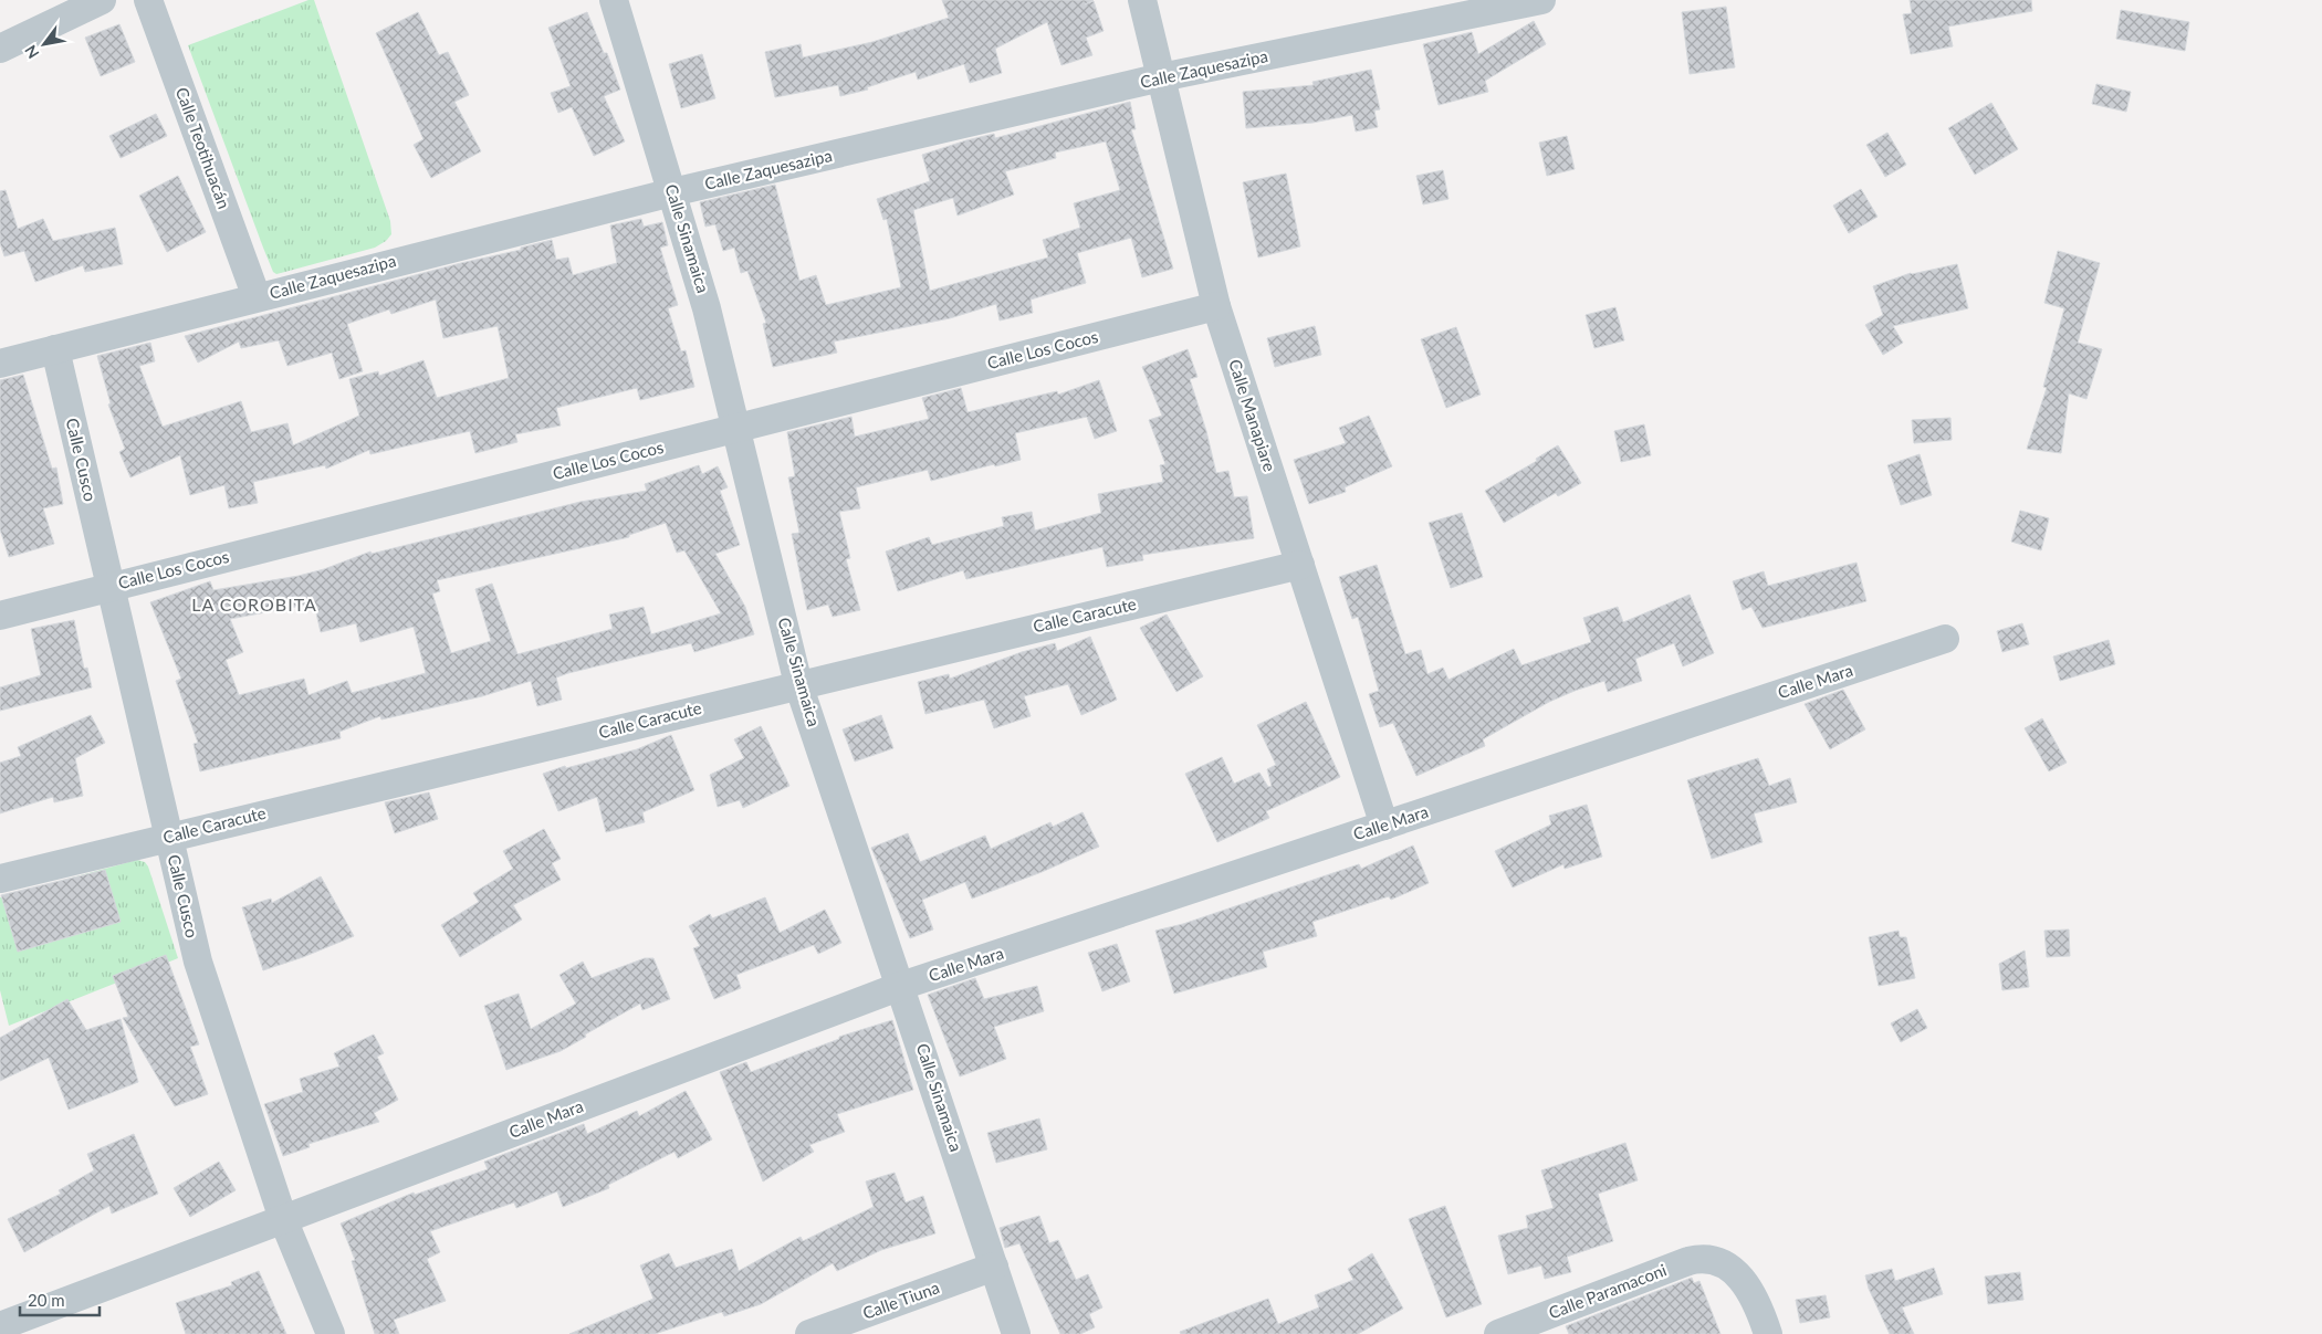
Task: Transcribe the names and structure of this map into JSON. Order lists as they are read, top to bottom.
{
  "streets": {
    "street": [
      "Calle Zaquesazipa",
      "Calle Teotihuacán",
      "Calle Sinamaica",
      "Calle Los Cocos",
      "Calle Manapiare",
      "Calle Cusco",
      "Calle Caracute",
      "Calle Mara",
      "Calle Paramaconi",
      "Calle Tiuna"
    ]
  },
  "crossings": [
    ["Calle Zaquesazipa", "Calle Teotihuacán"],
    ["Calle Zaquesazipa", "Calle Sinamaica"],
    ["Calle Zaquesazipa", "Calle Manapiare"],
    ["Calle Zaquesazipa", "Calle Cusco"],
    ["Calle Sinamaica", "Calle Los Cocos"],
    ["Calle Sinamaica", "Calle Caracute"],
    ["Calle Sinamaica", "Calle Mara"],
    ["Calle Sinamaica", "Calle Tiuna"],
    ["Calle Los Cocos", "Calle Manapiare"],
    ["Calle Los Cocos", "Calle Cusco"],
    ["Calle Manapiare", "Calle Caracute"],
    ["Calle Manapiare", "Calle Mara"],
    ["Calle Cusco", "Calle Caracute"],
    ["Calle Cusco", "Calle Mara"]
  ],
  "districts": ["LA COROBITA"],
  "scale_bar": "20 m",
  "north": "bottom left"
}
